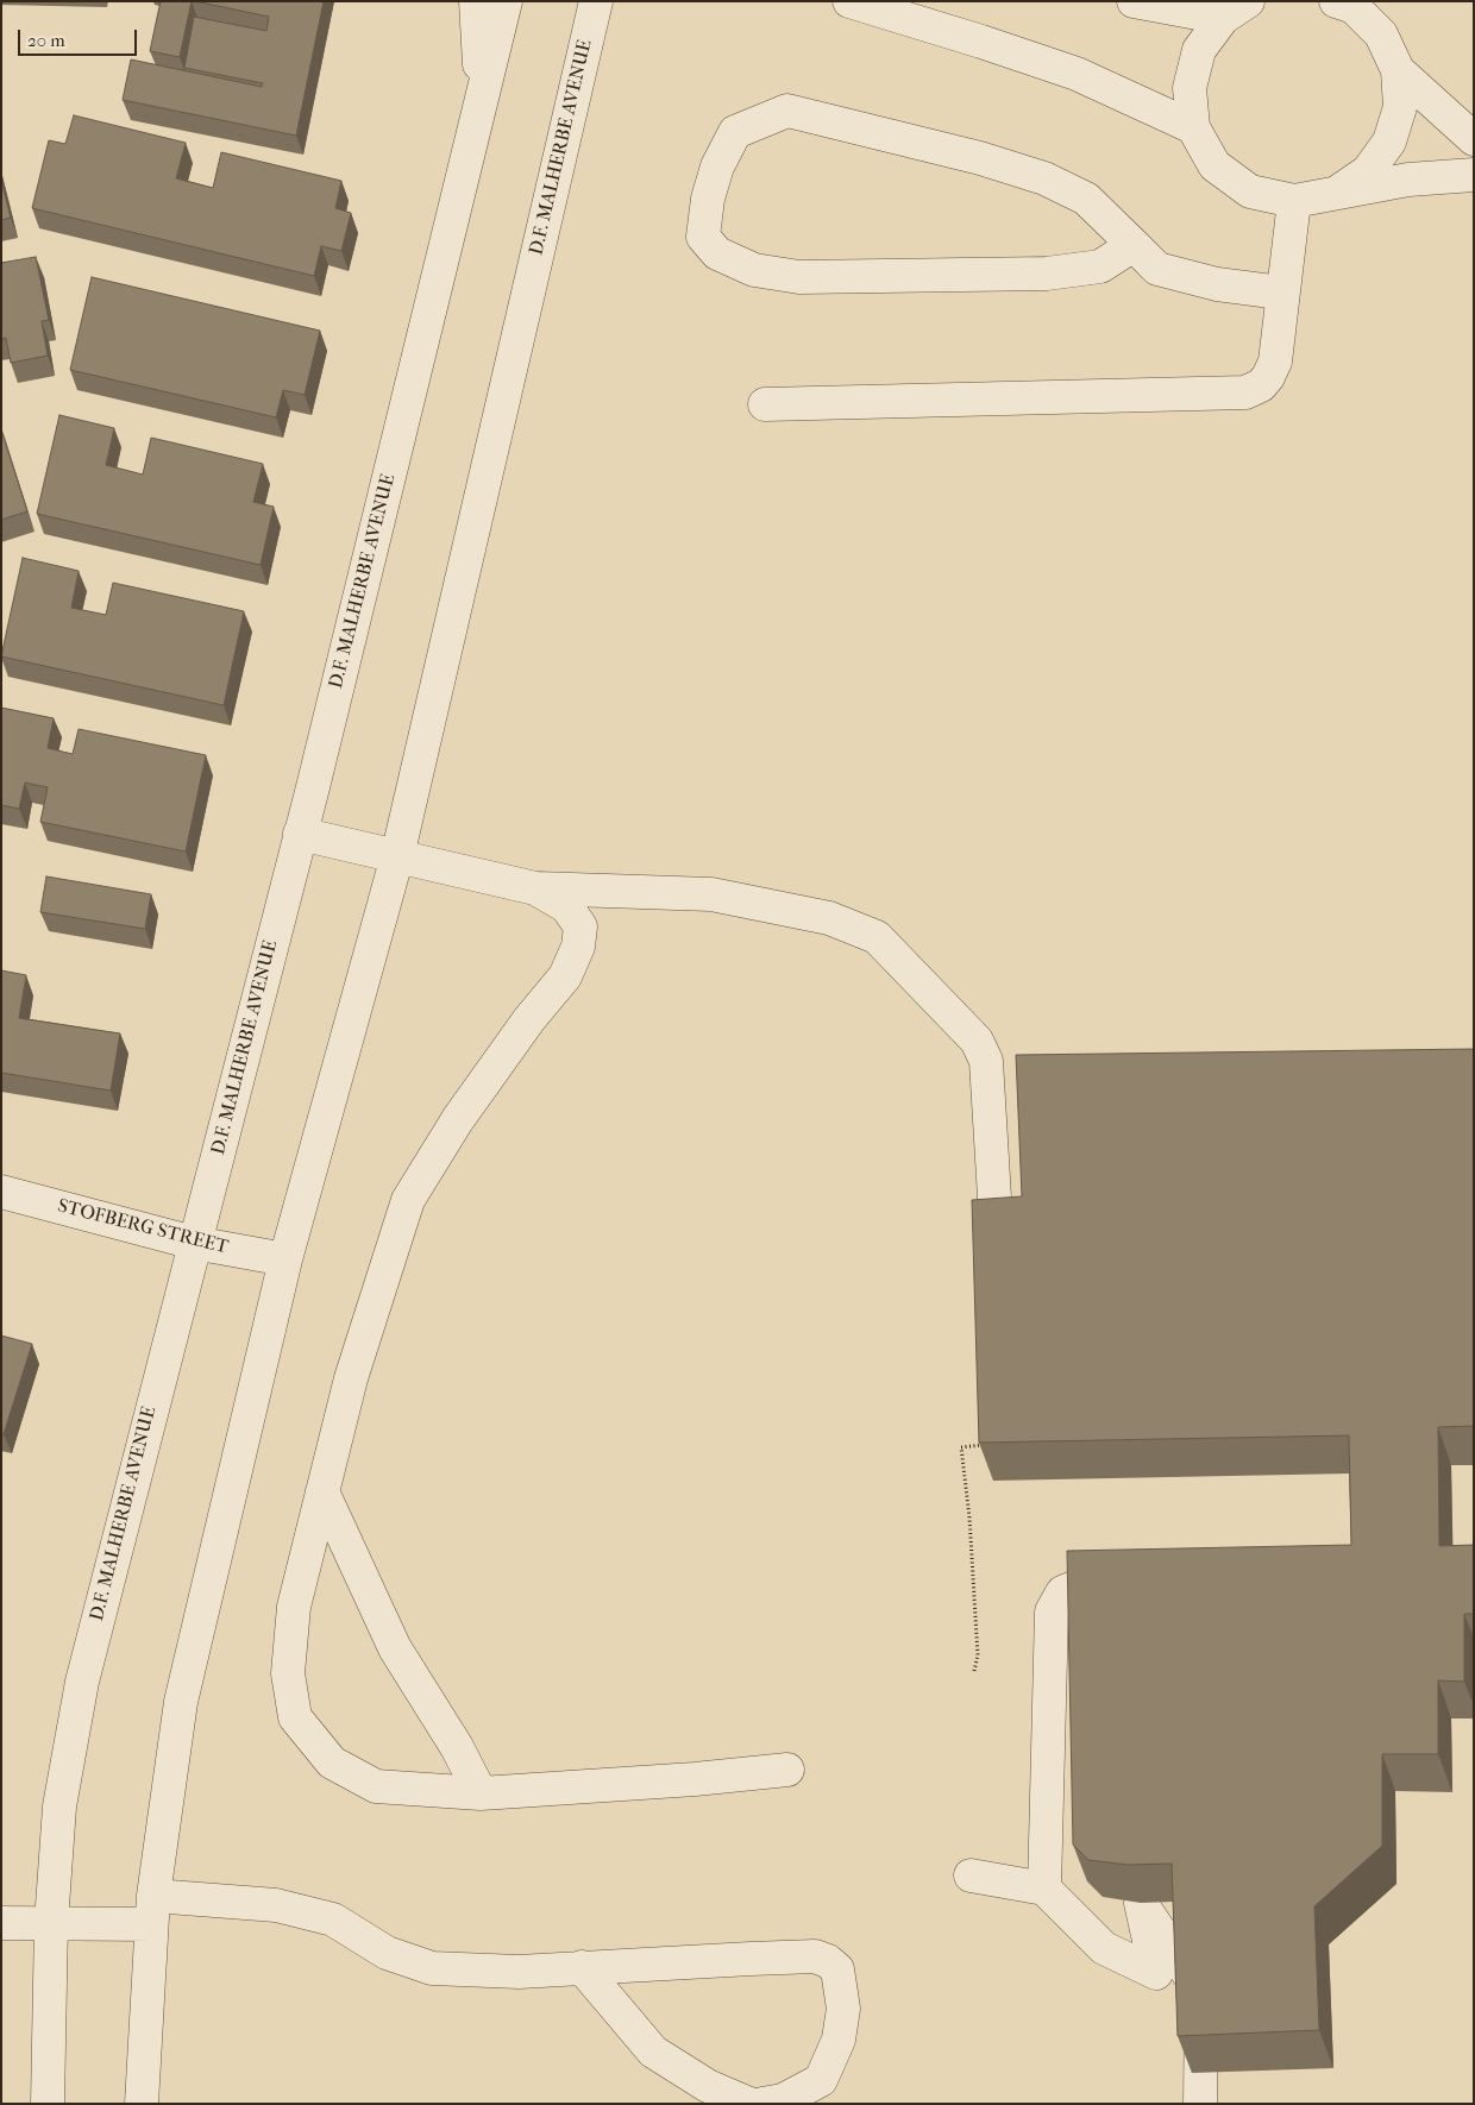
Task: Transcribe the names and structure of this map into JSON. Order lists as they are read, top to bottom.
{
  "streets": {
    "street": ["D.F. MALHERBE AVENUE", "STOFBERG STREET"]
  },
  "crossings": [
    ["D.F. MALHERBE AVENUE", "STOFBERG STREET"]
  ],
  "scale_bar": "20 m"
}
